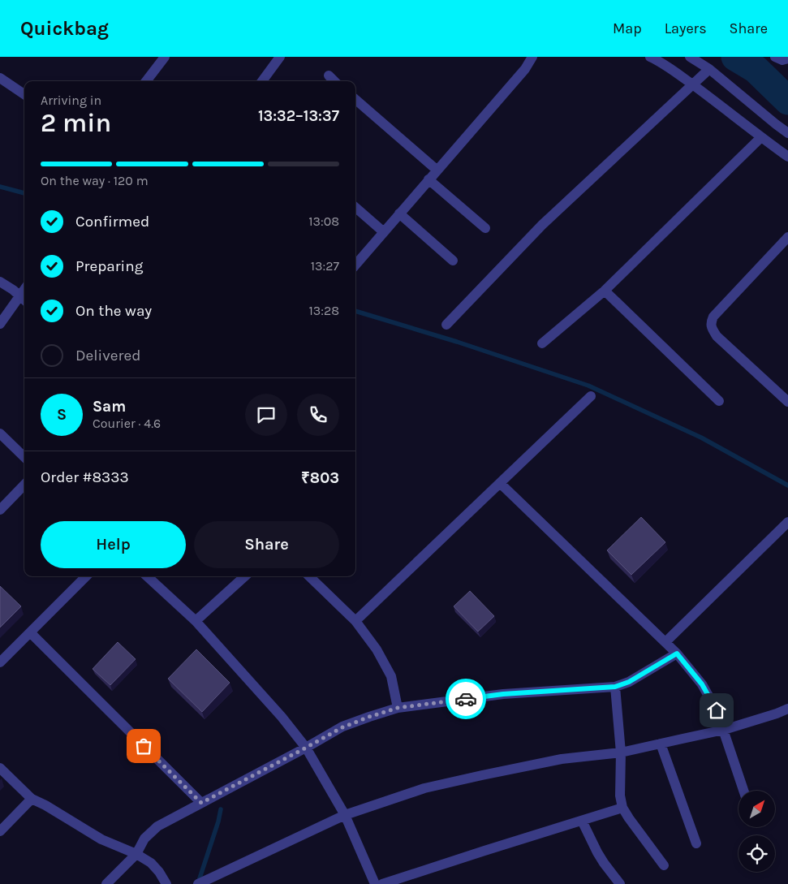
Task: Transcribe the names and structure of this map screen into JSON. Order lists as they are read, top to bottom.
{
  "north": "top right",
  "page": {
    "header": "Quickbag",
    "nav": ["Map", "Layers", "Share"],
    "heading": ["2 min", "Arriving in", "13:32–13:37"],
    "panel": [
      "Sam",
      "Courier · 4.6",
      "Order #8333",
      "₹803"
    ],
    "bar": "On the way · 120 m",
    "list": [
      ["Confirmed", "13:08"],
      ["Preparing", "13:27"],
      ["On the way", "13:28"],
      "Delivered"
    ],
    "round": "S",
    "buttons": ["Help", "Share"]
  }
}
